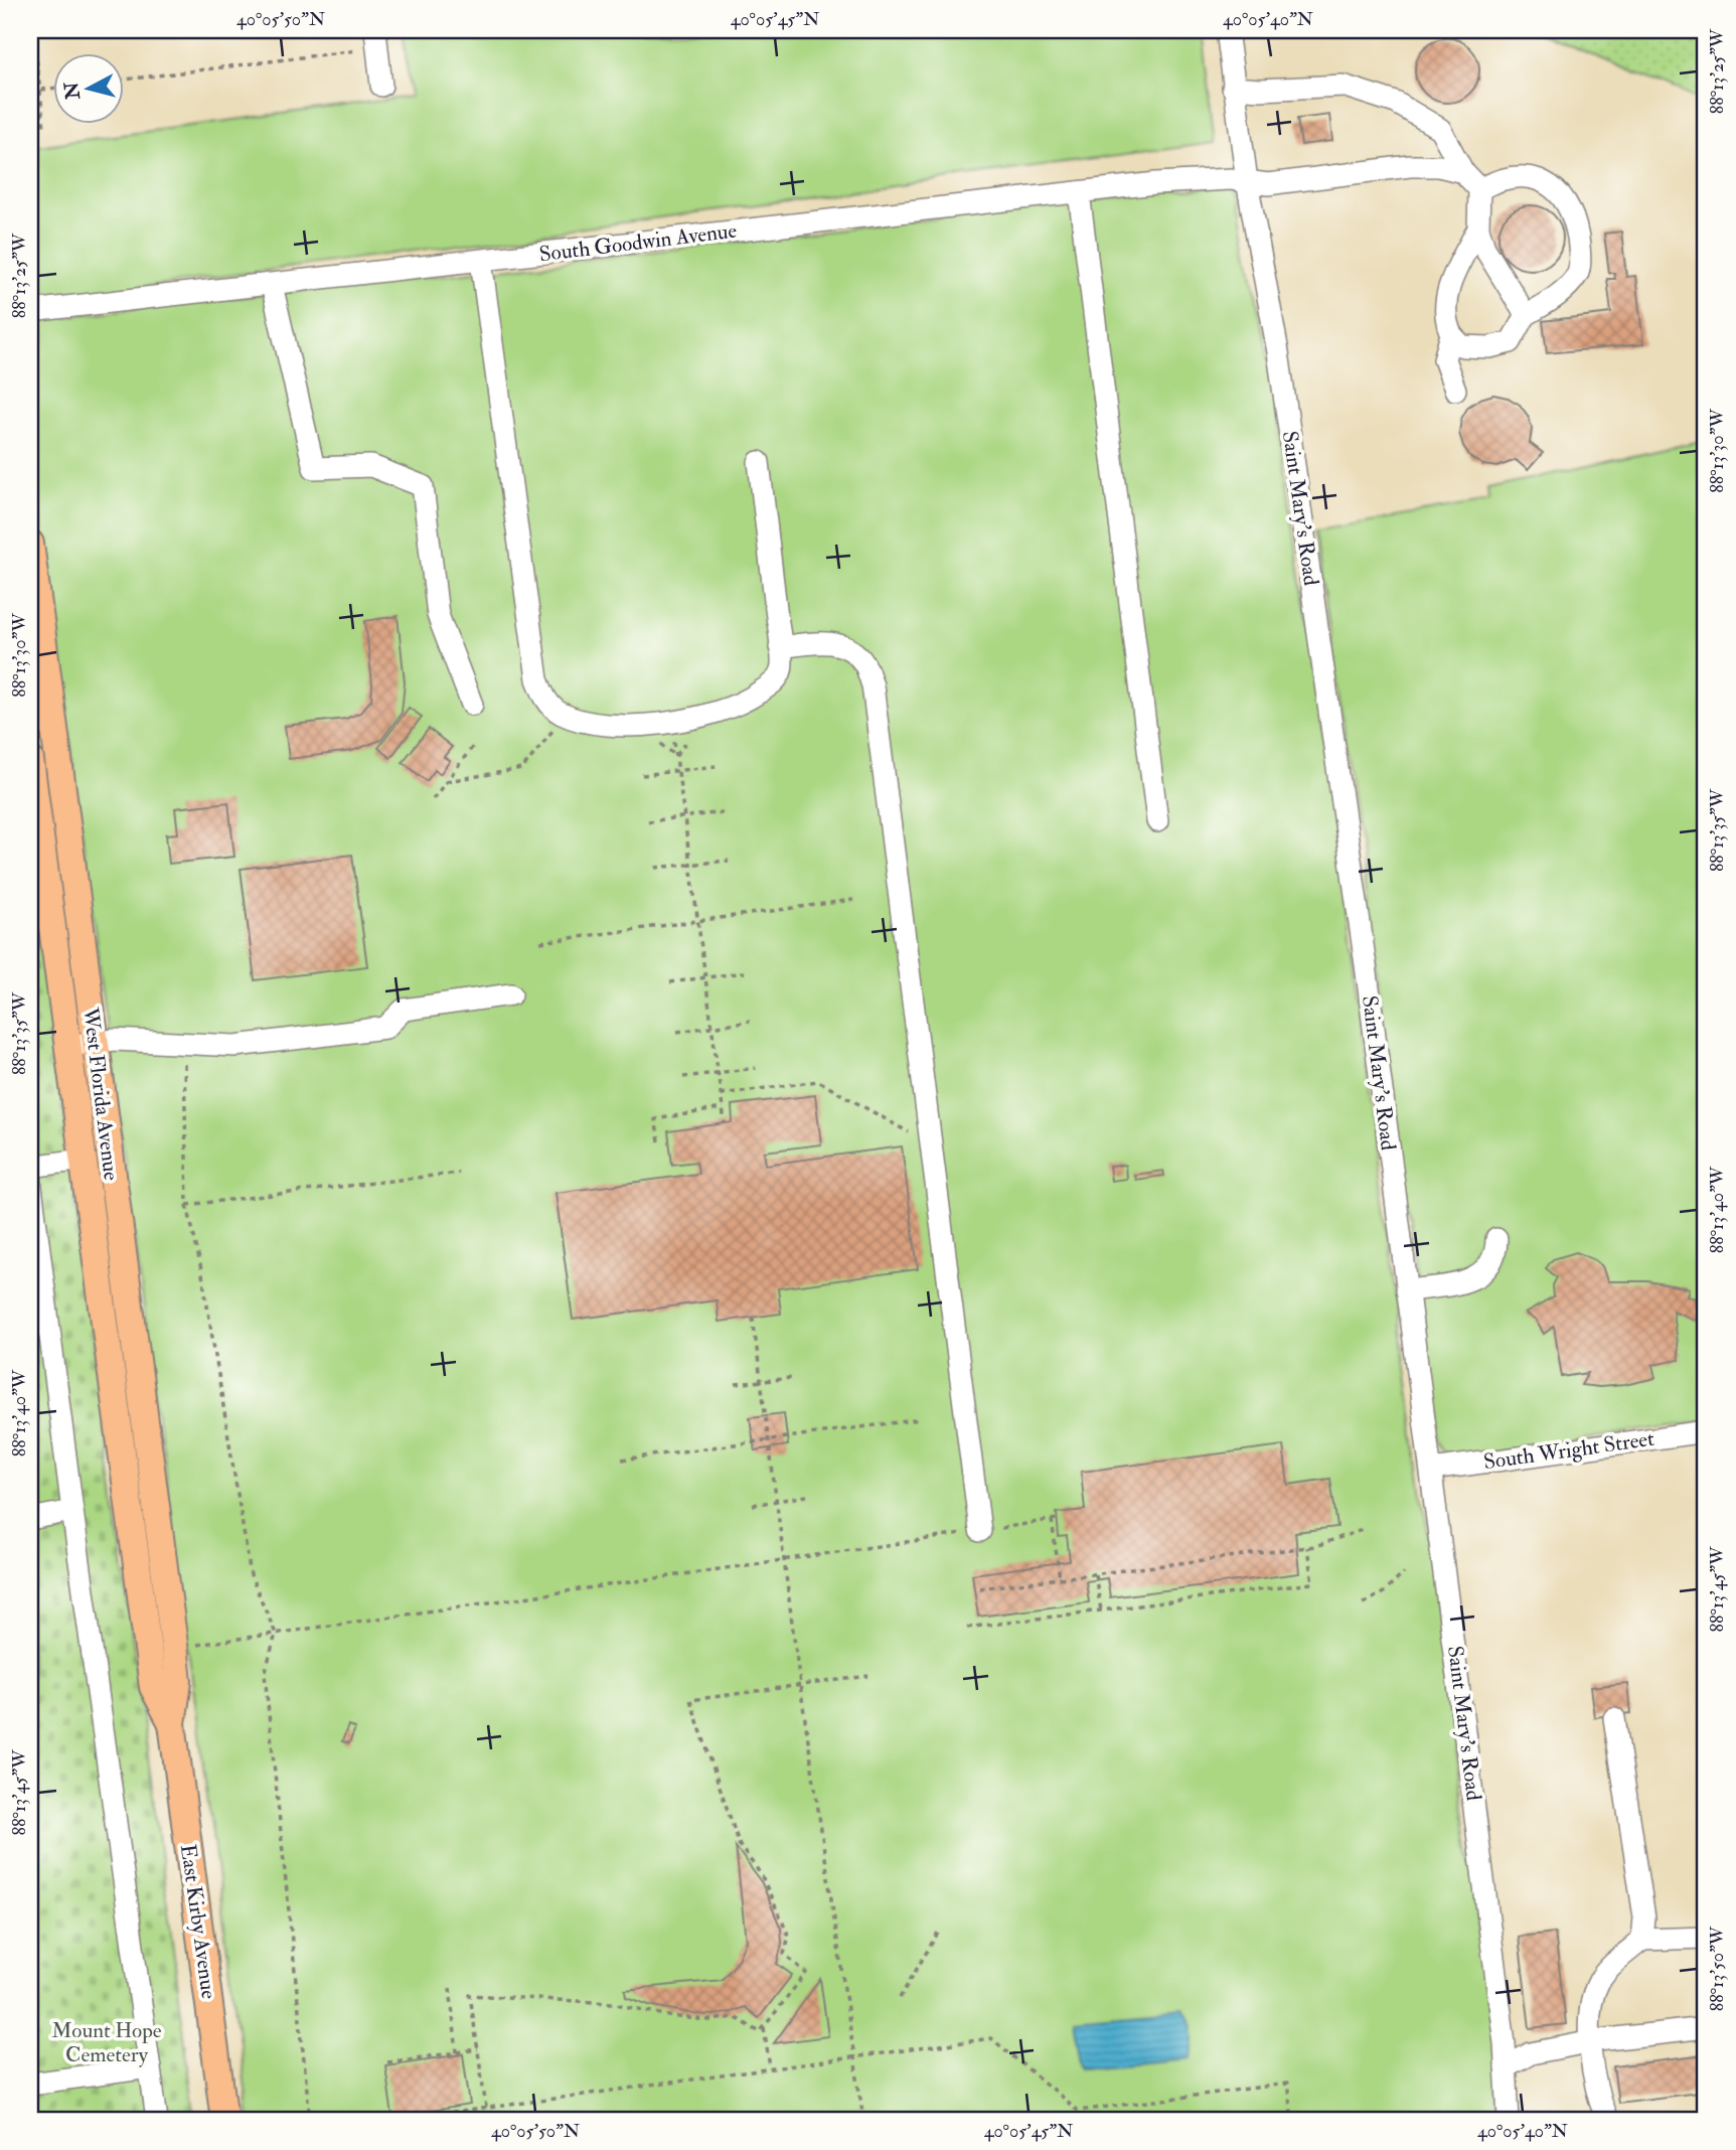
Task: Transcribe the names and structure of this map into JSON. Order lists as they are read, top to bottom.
{
  "streets": {
    "main road": ["West Florida Avenue", "East Kirby Avenue"],
    "street": ["South Goodwin Avenue", "Saint Mary's Road", "South Wright Street"]
  },
  "crossings": [
    ["South Goodwin Avenue", "Saint Mary's Road"],
    ["Saint Mary's Road", "South Wright Street"],
    ["West Florida Avenue", "East Kirby Avenue"]
  ],
  "parks": ["Mount Hope Cemetery"],
  "north": "left",
  "coordinates": [
    "40°05'50\"N",
    "40°05'45\"N",
    "40°05'40\"N",
    "88°13'25\"W",
    "88°13'30\"W",
    "88°13'35\"W",
    "88°13'40\"W",
    "88°13'45\"W",
    "88°13'50\"W"
  ]
}
